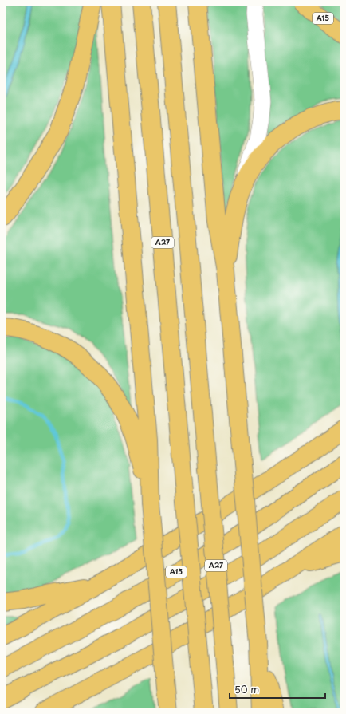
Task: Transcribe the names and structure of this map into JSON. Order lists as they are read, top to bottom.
{
  "streets": {
    "highway": ["A15", "A27"]
  },
  "scale_bar": "50 m"
}
